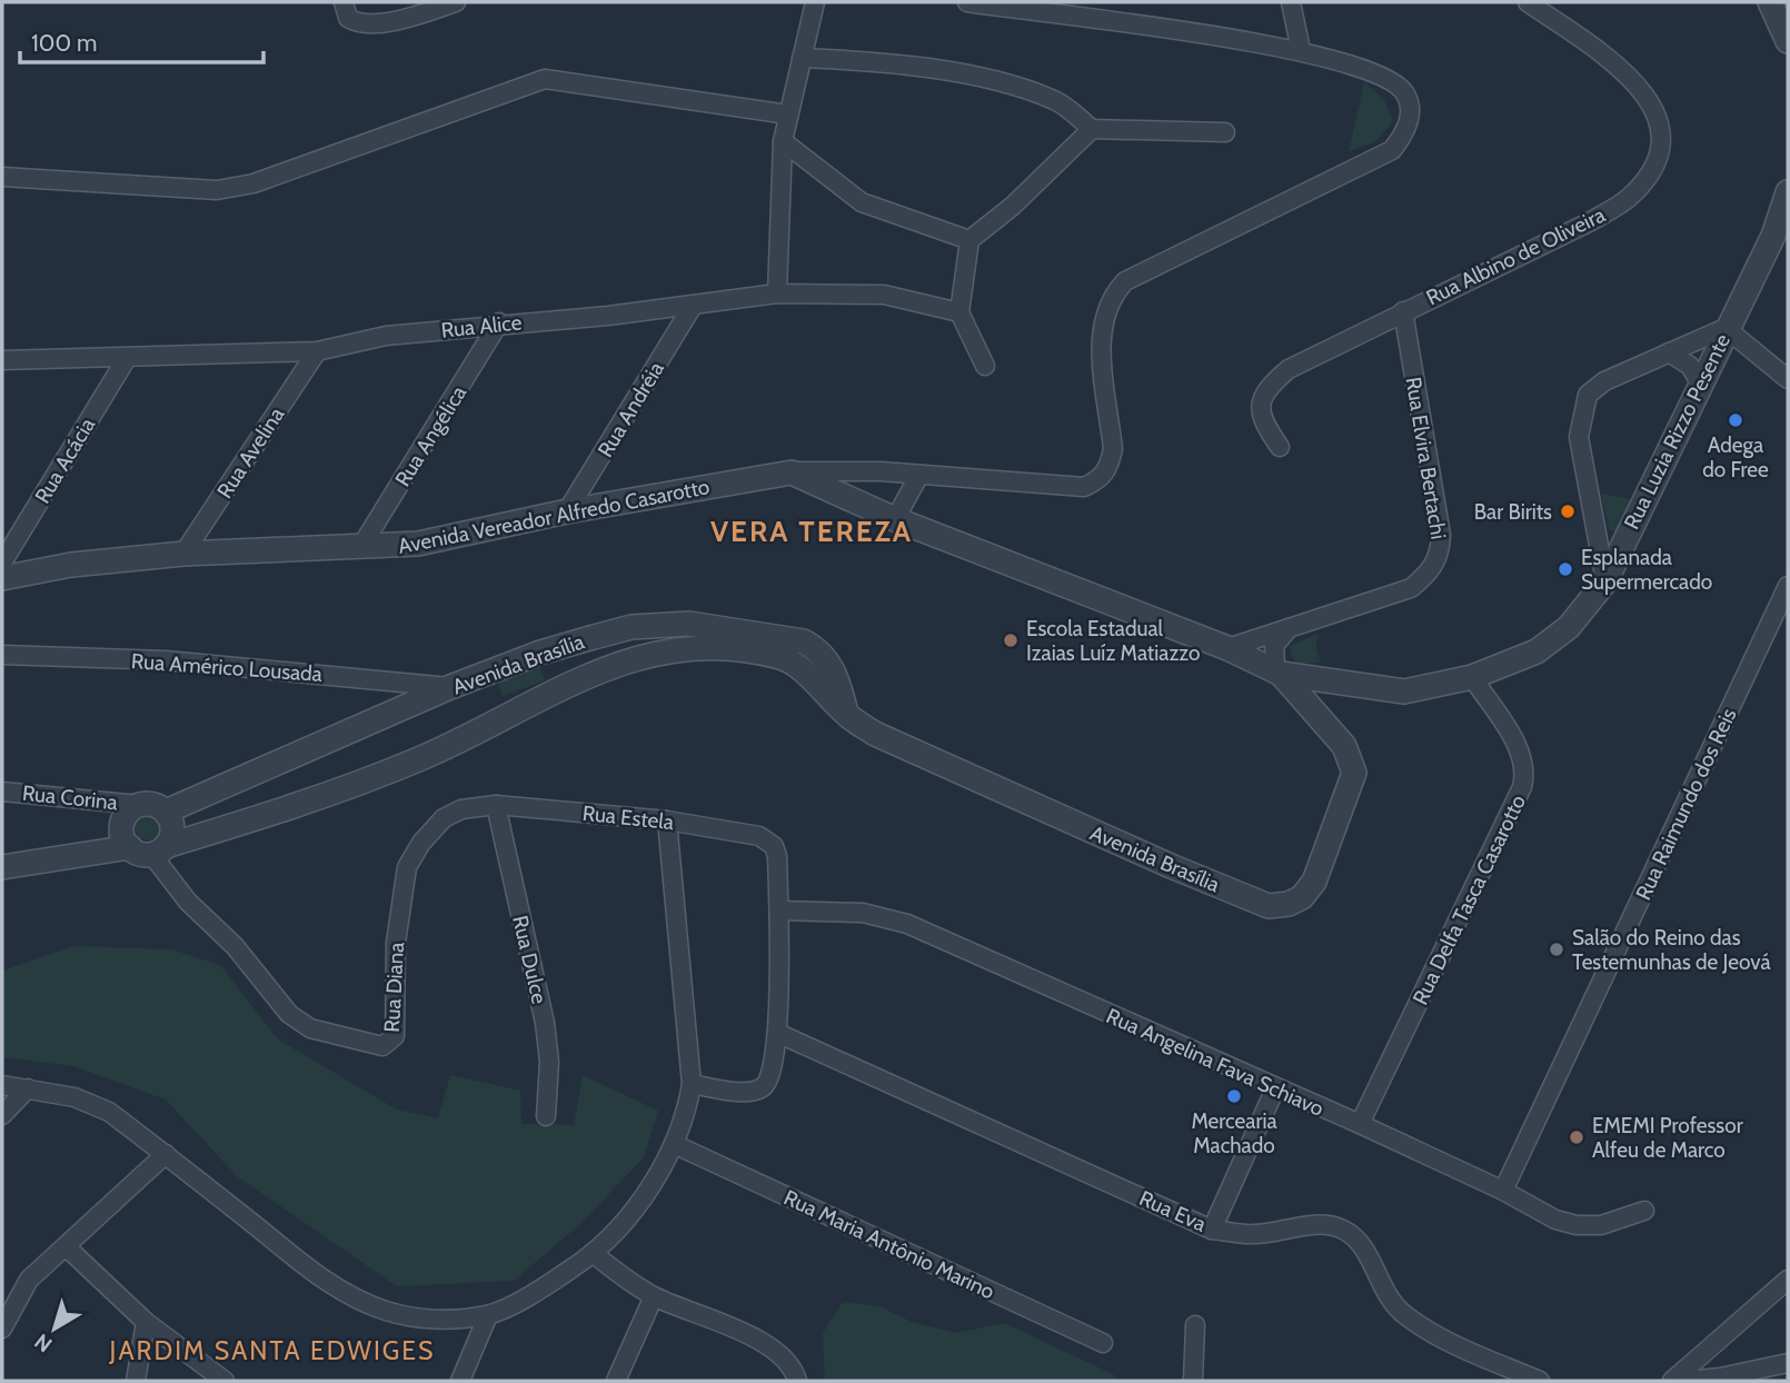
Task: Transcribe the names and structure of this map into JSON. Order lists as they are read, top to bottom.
{
  "streets": {
    "street": [
      "Rua Albino de Oliveira",
      "Rua Alice",
      "Rua Andréia",
      "Rua Luzia Rizzo Pesente",
      "Rua Angélica",
      "Rua Avelina",
      "Rua Elvira Bertachi",
      "Rua Acácia",
      "Avenida Vereador Alfredo Casarotto",
      "Avenida Brasília",
      "Rua Américo Lousada",
      "Rua Corina",
      "Rua Raimundo dos Reis",
      "Rua Estela",
      "Rua Delfa Tasca Casarotto",
      "Rua Dulce",
      "Rua Diana",
      "Rua Angelina Fava Schiavo",
      "Rua Eva",
      "Rua Maria Antônio Marino"
    ]
  },
  "crossings": [
    ["Rua Albino de Oliveira", "Rua Elvira Bertachi"],
    ["Rua Alice", "Rua Andréia"],
    ["Rua Alice", "Rua Angélica"],
    ["Rua Alice", "Rua Avelina"],
    ["Rua Alice", "Rua Acácia"],
    ["Rua Andréia", "Avenida Vereador Alfredo Casarotto"],
    ["Rua Luzia Rizzo Pesente", "Rua Elvira Bertachi"],
    ["Rua Luzia Rizzo Pesente", "Avenida Vereador Alfredo Casarotto"],
    ["Rua Luzia Rizzo Pesente", "Avenida Brasília"],
    ["Rua Luzia Rizzo Pesente", "Rua Delfa Tasca Casarotto"],
    ["Rua Angélica", "Avenida Vereador Alfredo Casarotto"],
    ["Rua Avelina", "Avenida Vereador Alfredo Casarotto"],
    ["Avenida Brasília", "Rua Américo Lousada"],
    ["Avenida Brasília", "Rua Corina"],
    ["Avenida Brasília", "Rua Diana"],
    ["Rua Corina", "Rua Diana"],
    ["Rua Raimundo dos Reis", "Rua Angelina Fava Schiavo"],
    ["Rua Estela", "Rua Dulce"],
    ["Rua Estela", "Rua Diana"],
    ["Rua Estela", "Rua Angelina Fava Schiavo"],
    ["Rua Delfa Tasca Casarotto", "Rua Angelina Fava Schiavo"],
    ["Rua Dulce", "Rua Diana"]
  ],
  "districts": ["VERA TEREZA", "JARDIM SANTA EDWIGES"],
  "places": [
    "Adega do Free",
    "Bar Birits",
    "Esplanada Supermercado",
    "Escola Estadual Izaias Luíz Matiazzo",
    "Salão do Reino das Testemunhas de Jeová",
    "Mercearia Machado",
    "EMEMI Professor Alfeu de Marco"
  ],
  "scale_bar": "100 m",
  "north": "bottom left"
}
